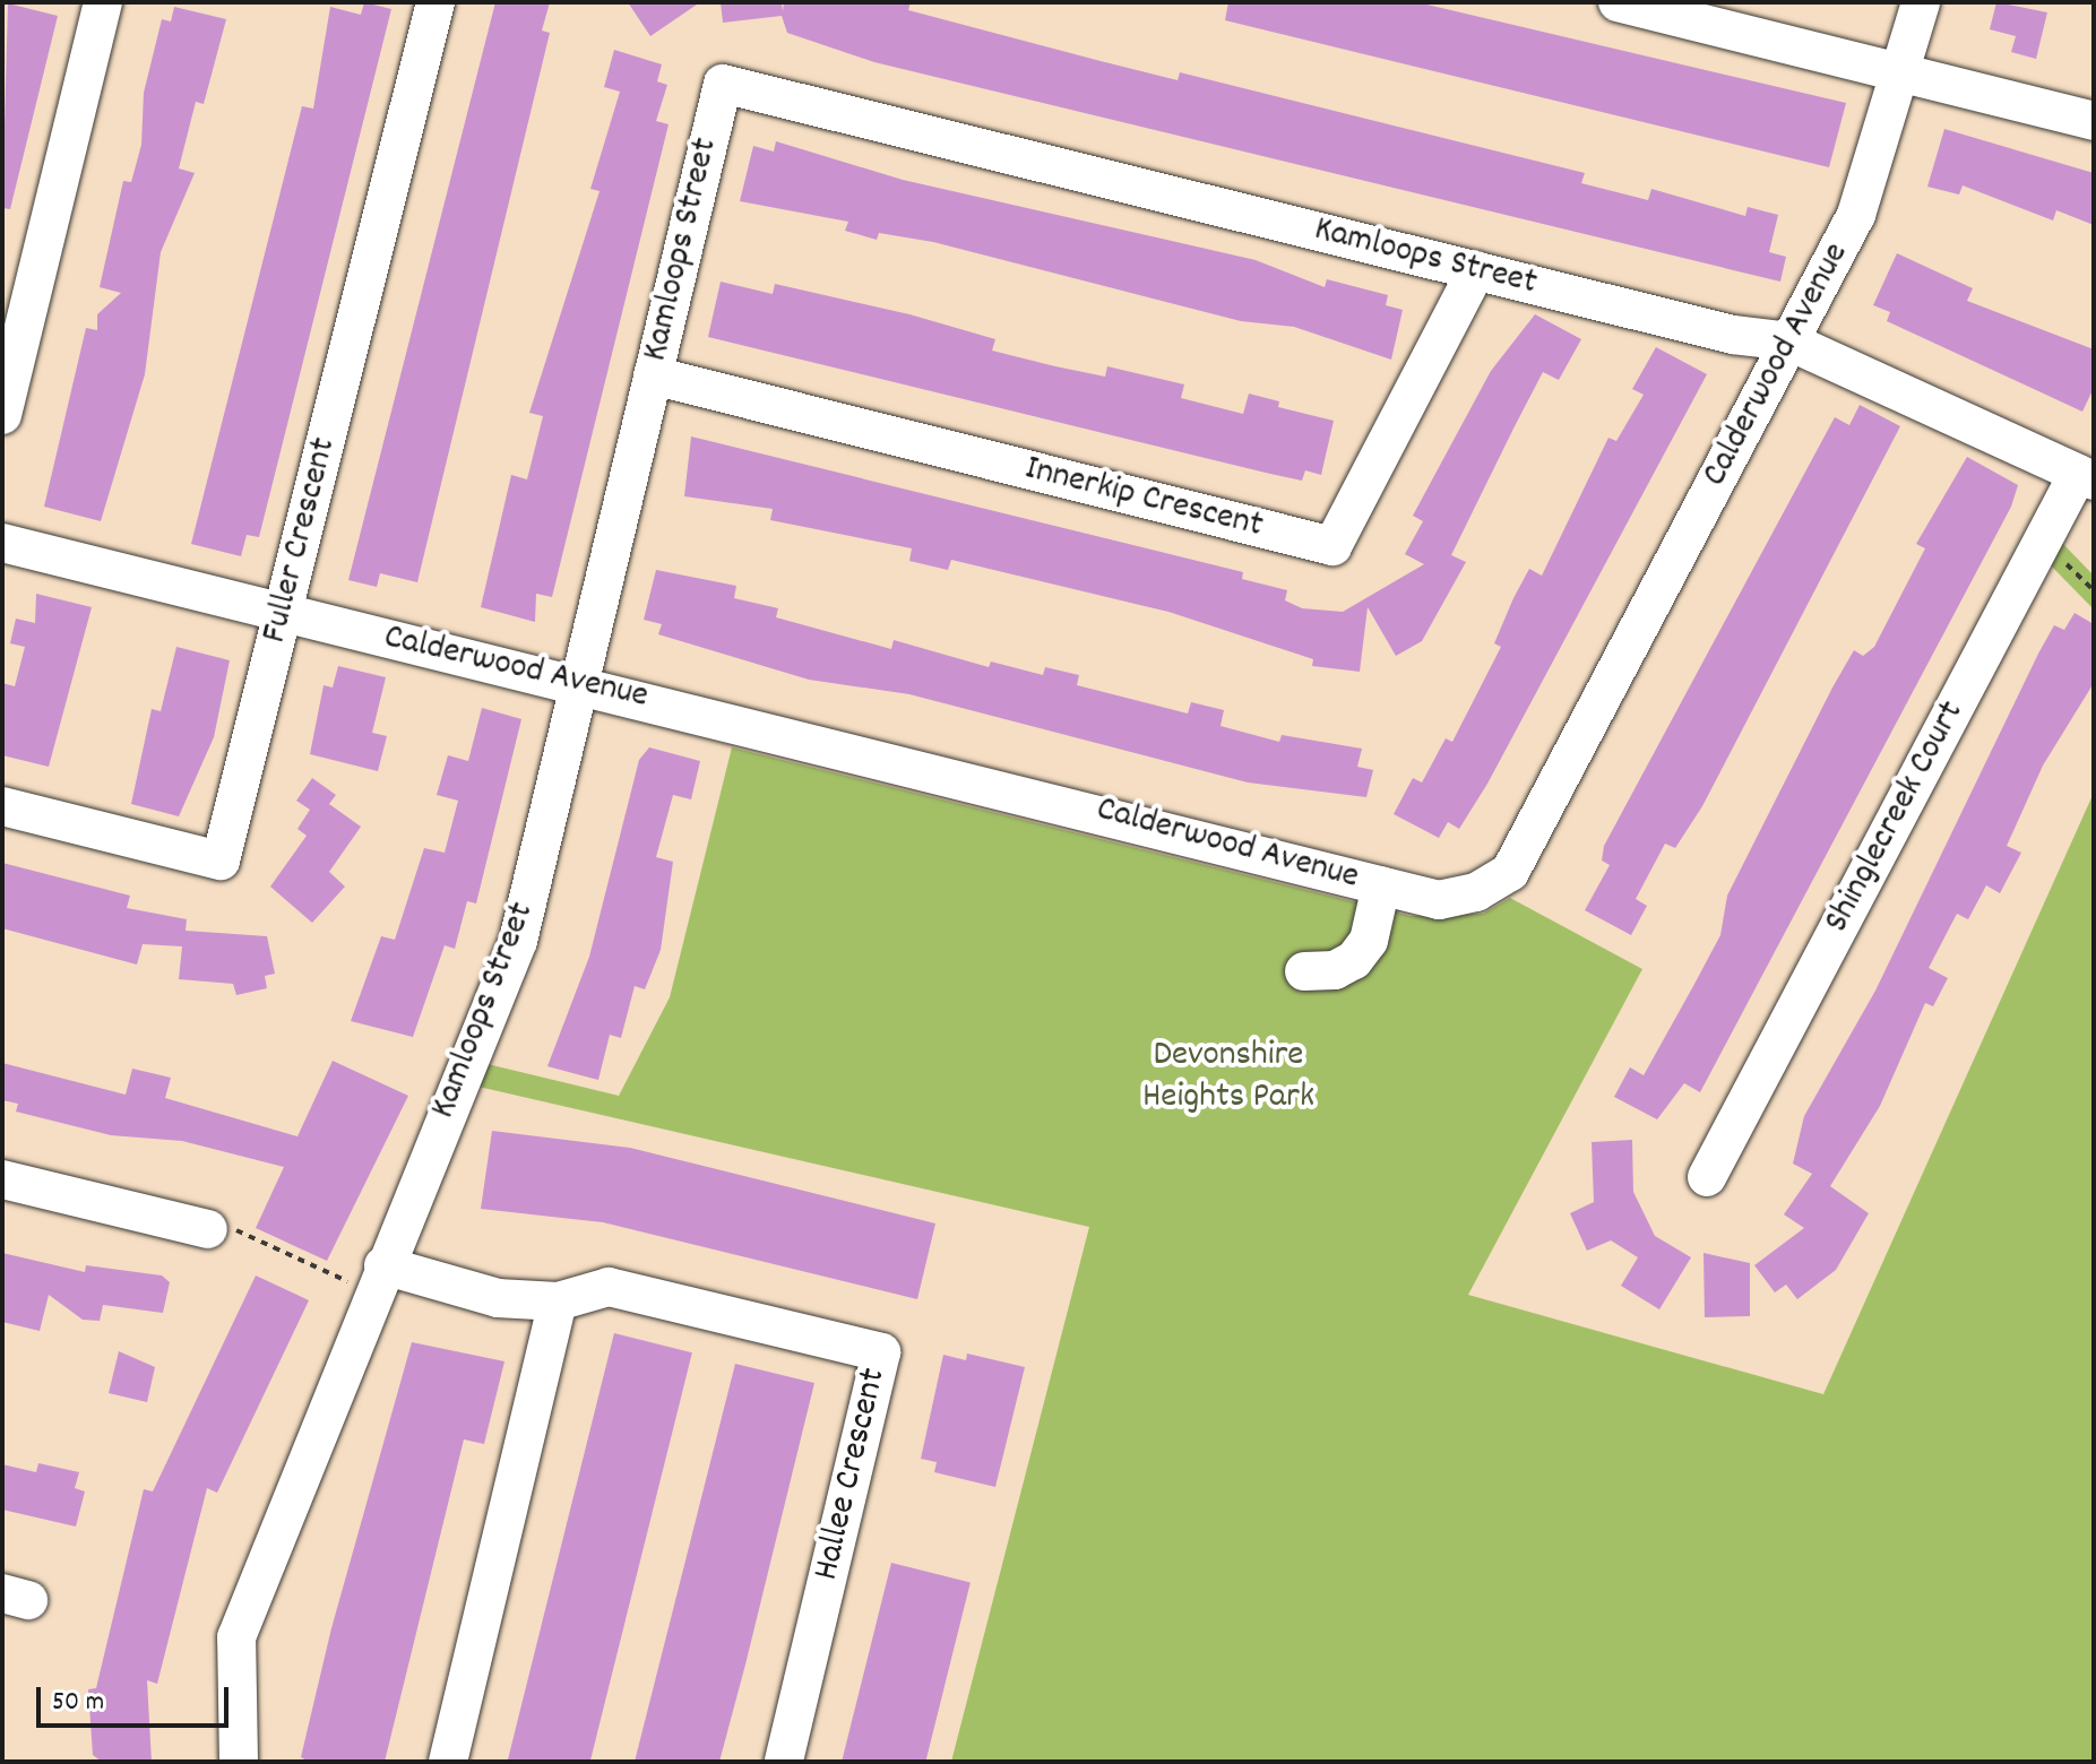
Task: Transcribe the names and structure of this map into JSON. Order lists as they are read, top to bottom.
{
  "streets": {
    "street": [
      "Kamloops Street",
      "Calderwood Avenue",
      "Innerkip Crescent",
      "Fuller Crescent",
      "Shinglecreek Court",
      "Hallee Crescent"
    ]
  },
  "crossings": [
    ["Kamloops Street", "Calderwood Avenue"],
    ["Kamloops Street", "Innerkip Crescent"],
    ["Kamloops Street", "Shinglecreek Court"],
    ["Kamloops Street", "Hallee Crescent"],
    ["Calderwood Avenue", "Fuller Crescent"]
  ],
  "parks": ["Devonshire Heights Park"],
  "scale_bar": "50 m"
}
